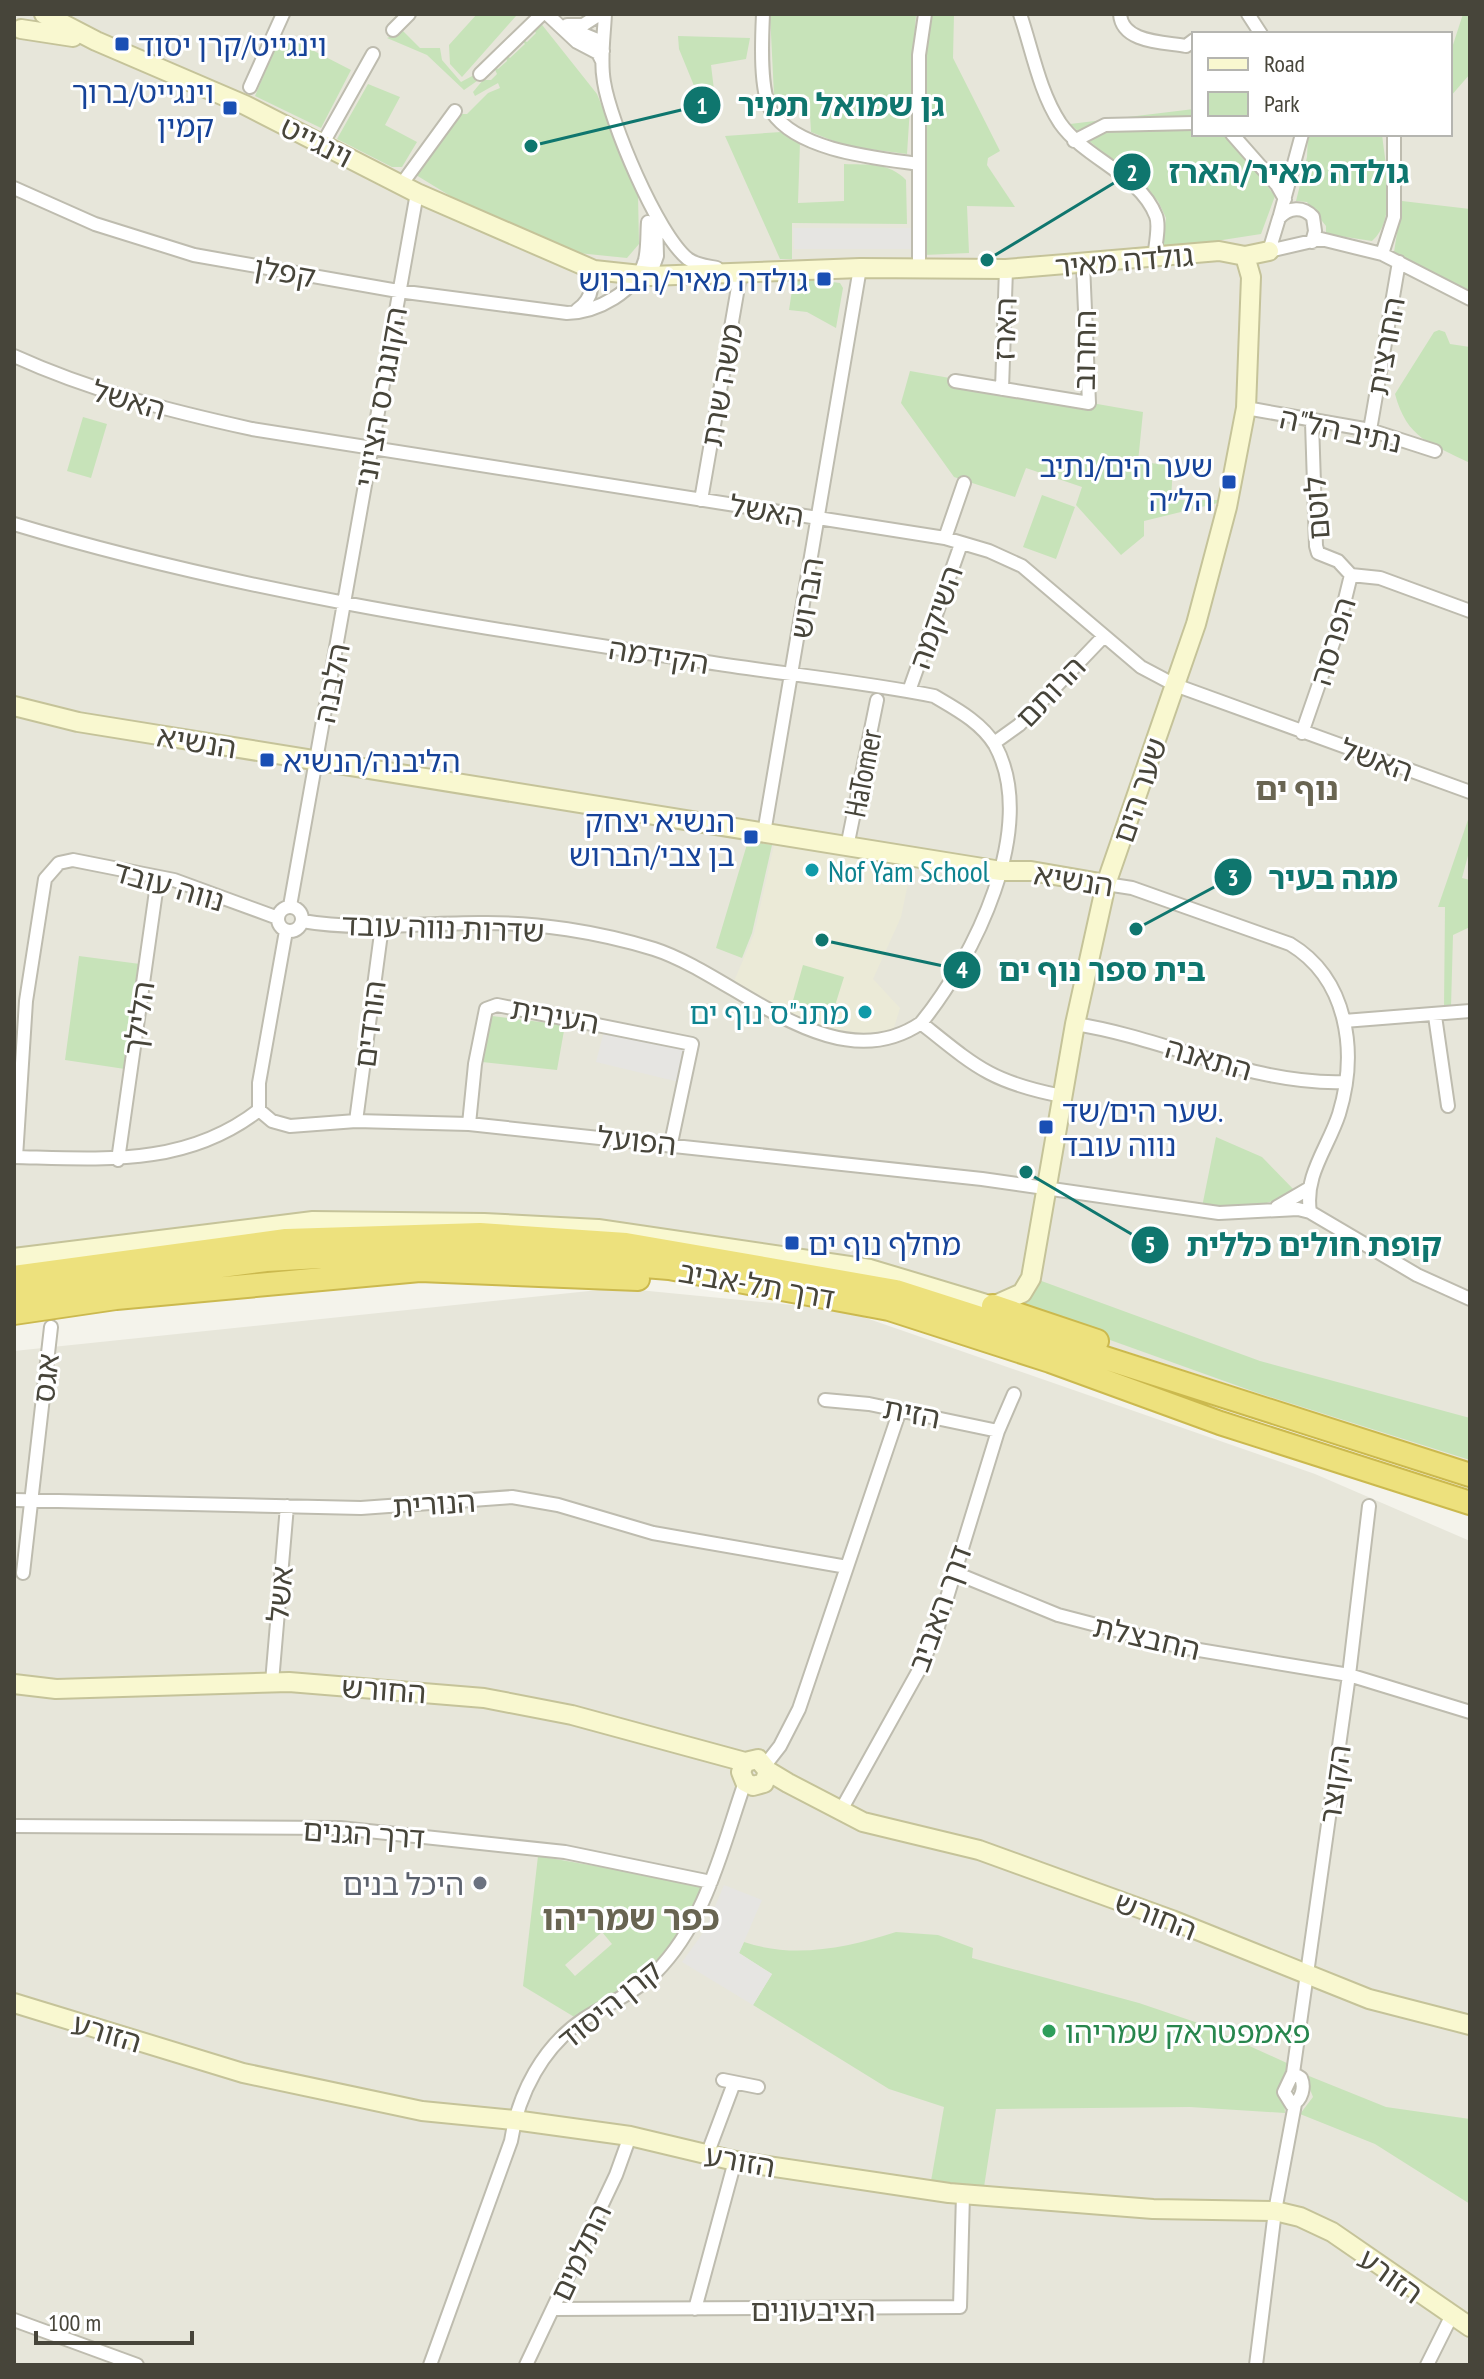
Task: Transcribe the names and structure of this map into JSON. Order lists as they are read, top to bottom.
{
  "streets": {
    "highway": ["דרך תל-אביב"],
    "street": [
      "וינגייט",
      "גולדה מאיר",
      "קפלן",
      "הארז",
      "החרצית",
      "החרוב",
      "משה שרת",
      "הקונגרס הציוני",
      "האשל",
      "נתיב הל\"ה",
      "לוטם",
      "הברוש",
      "השיקמה",
      "הפרסה",
      "הקידמה",
      "הלבנה",
      "הרותם",
      "הנשיא",
      "HaTomer",
      "שער הים",
      "נווה עובד",
      "שדרות נווה עובד",
      "העירית",
      "הלילך",
      "הורדים",
      "התאנה",
      "הפועל",
      "אגס",
      "הזית",
      "הנורית",
      "אשל",
      "דרך האביב",
      "החבצלת",
      "החורש",
      "הקוצר",
      "דרך הגנים",
      "קרן היסוד",
      "הזורע",
      "התלמים",
      "הציבעונים"
    ]
  },
  "crossings": [
    ["וינגייט", "גולדה מאיר"],
    ["וינגייט", "קפלן"],
    ["וינגייט", "הקונגרס הציוני"],
    ["גולדה מאיר", "קפלן"],
    ["גולדה מאיר", "הארז"],
    ["גולדה מאיר", "החרוב"],
    ["גולדה מאיר", "משה שרת"],
    ["גולדה מאיר", "הברוש"],
    ["גולדה מאיר", "שער הים"],
    ["קפלן", "הקונגרס הציוני"],
    ["הארז", "החרוב"],
    ["החרצית", "נתיב הל\"ה"],
    ["משה שרת", "האשל"],
    ["הקונגרס הציוני", "האשל"],
    ["הקונגרס הציוני", "הקידמה"],
    ["הקונגרס הציוני", "הלבנה"],
    ["האשל", "הברוש"],
    ["האשל", "השיקמה"],
    ["האשל", "הפרסה"],
    ["האשל", "הרותם"],
    ["האשל", "שער הים"],
    ["נתיב הל\"ה", "לוטם"],
    ["נתיב הל\"ה", "שער הים"],
    ["לוטם", "הפרסה"],
    ["הברוש", "הקידמה"],
    ["הברוש", "הנשיא"],
    ["השיקמה", "הקידמה"],
    ["הקידמה", "הלבנה"],
    ["הקידמה", "הרותם"],
    ["הקידמה", "הנשיא"],
    ["הקידמה", "שדרות נווה עובד"],
    ["הלבנה", "הנשיא"],
    ["הלבנה", "נווה עובד"],
    ["הלבנה", "שדרות נווה עובד"],
    ["הנשיא", "HaTomer"],
    ["הנשיא", "שער הים"],
    ["הנשיא", "התאנה"],
    ["הנשיא", "הפועל"],
    ["שער הים", "התאנה"],
    ["שער הים", "הפועל"],
    ["נווה עובד", "שדרות נווה עובד"],
    ["נווה עובד", "הלילך"],
    ["שדרות נווה עובד", "הורדים"],
    ["העירית", "הפועל"],
    ["הורדים", "הפועל"],
    ["אגס", "הנורית"],
    ["הזית", "דרך האביב"],
    ["הזית", "קרן היסוד"],
    ["הנורית", "אשל"],
    ["הנורית", "קרן היסוד"],
    ["אשל", "החורש"],
    ["דרך האביב", "החבצלת"],
    ["דרך האביב", "החורש"],
    ["החבצלת", "הקוצר"],
    ["החורש", "הקוצר"],
    ["החורש", "קרן היסוד"],
    ["הקוצר", "הזורע"],
    ["דרך הגנים", "קרן היסוד"],
    ["קרן היסוד", "הזורע"],
    ["הזורע", "התלמים"],
    ["הזורע", "הציבעונים"],
    ["התלמים", "הציבעונים"]
  ],
  "districts": ["נוף ים", "כפר שמריהו"],
  "places": {
    "transit": [
      "וינגייט/קרן יסוד",
      "וינגייט/ברוך קמין",
      "גולדה מאיר/הברוש",
      "שער הים/נתיב הל״ה",
      "הליבנה/הנשיא",
      "הנשיא יצחק בן צבי/הברוש",
      "שער הים/שד. נווה עובד",
      "מחלף נוף ים"
    ],
    "other": [
      "גן שמואל תמיר",
      "גולדה מאיר/הארז",
      "Nof Yam School",
      "מגה בעיר",
      "בית ספר נוף ים",
      "מתנ\"ס נוף ים",
      "קופת חולים כללית",
      "היכל בנים",
      "פאמפטראק שמריהו"
    ]
  },
  "legend": ["Road", "Park"],
  "scale_bar": "100 m"
}
